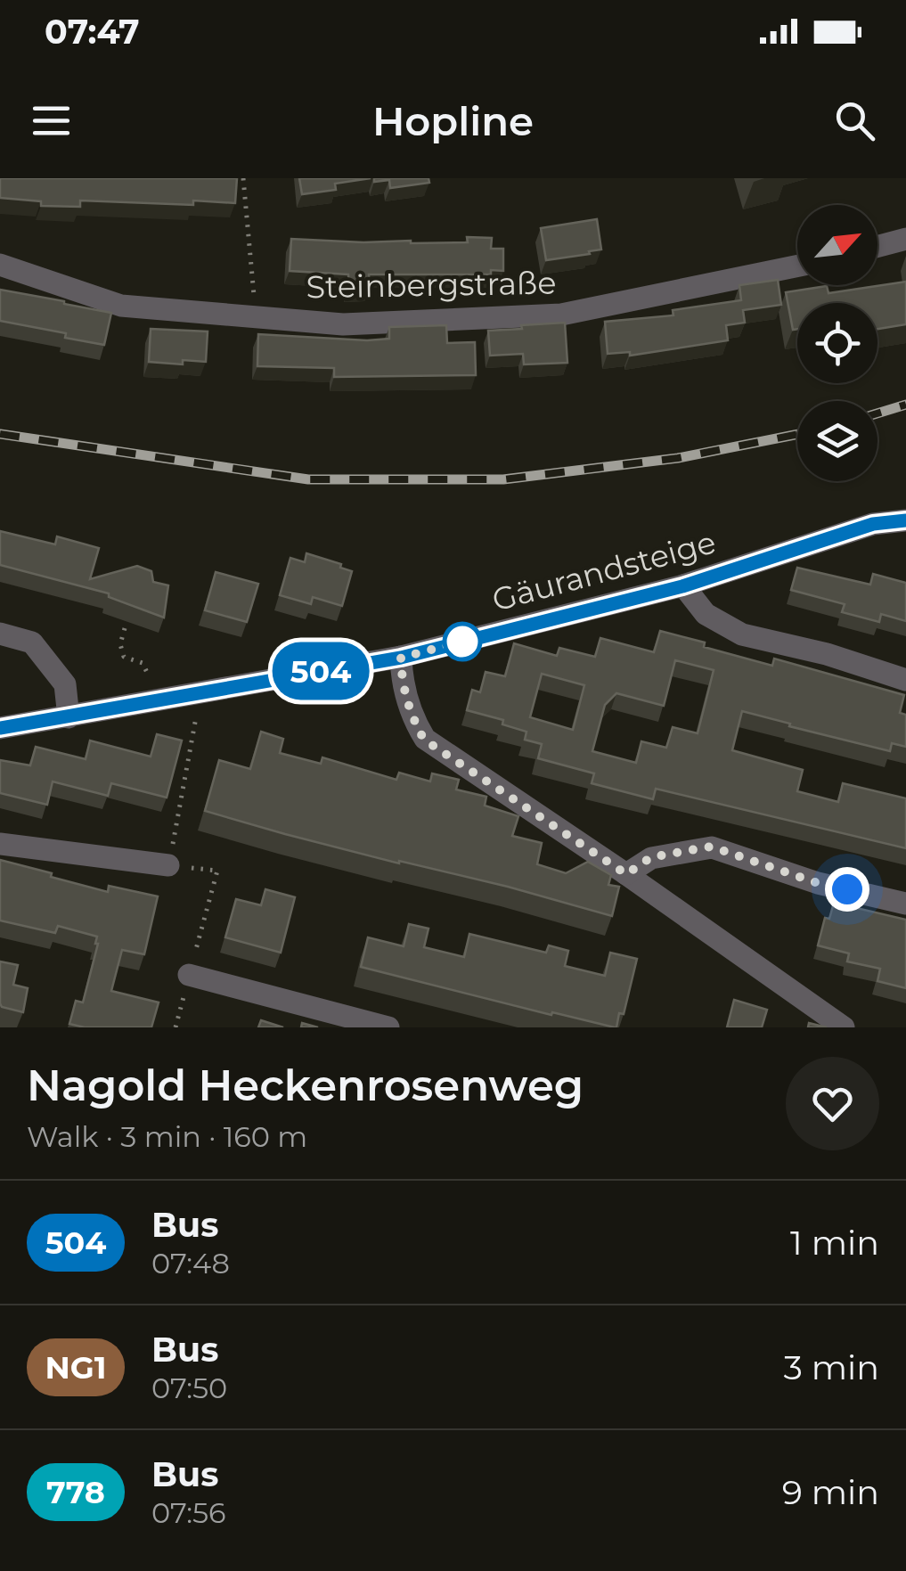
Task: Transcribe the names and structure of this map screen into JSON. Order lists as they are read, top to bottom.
{
  "streets": {
    "street": ["Steinbergstraße", "Gäurandsteige"]
  },
  "lines": ["bus line 504"],
  "north": "top right",
  "page": {
    "status": "07:47",
    "header": "Hopline",
    "on_map": "504",
    "heading": ["Nagold Heckenrosenweg", "Walk · 3 min · 160 m"],
    "list": [
      {
        "mark": "504",
        "name": "Bus",
        "note": "07:48",
        "value": "1 min"
      },
      {
        "mark": "NG1",
        "name": "Bus",
        "note": "07:50",
        "value": "3 min"
      },
      {
        "mark": "778",
        "name": "Bus",
        "note": "07:56",
        "value": "9 min"
      }
    ]
  }
}
